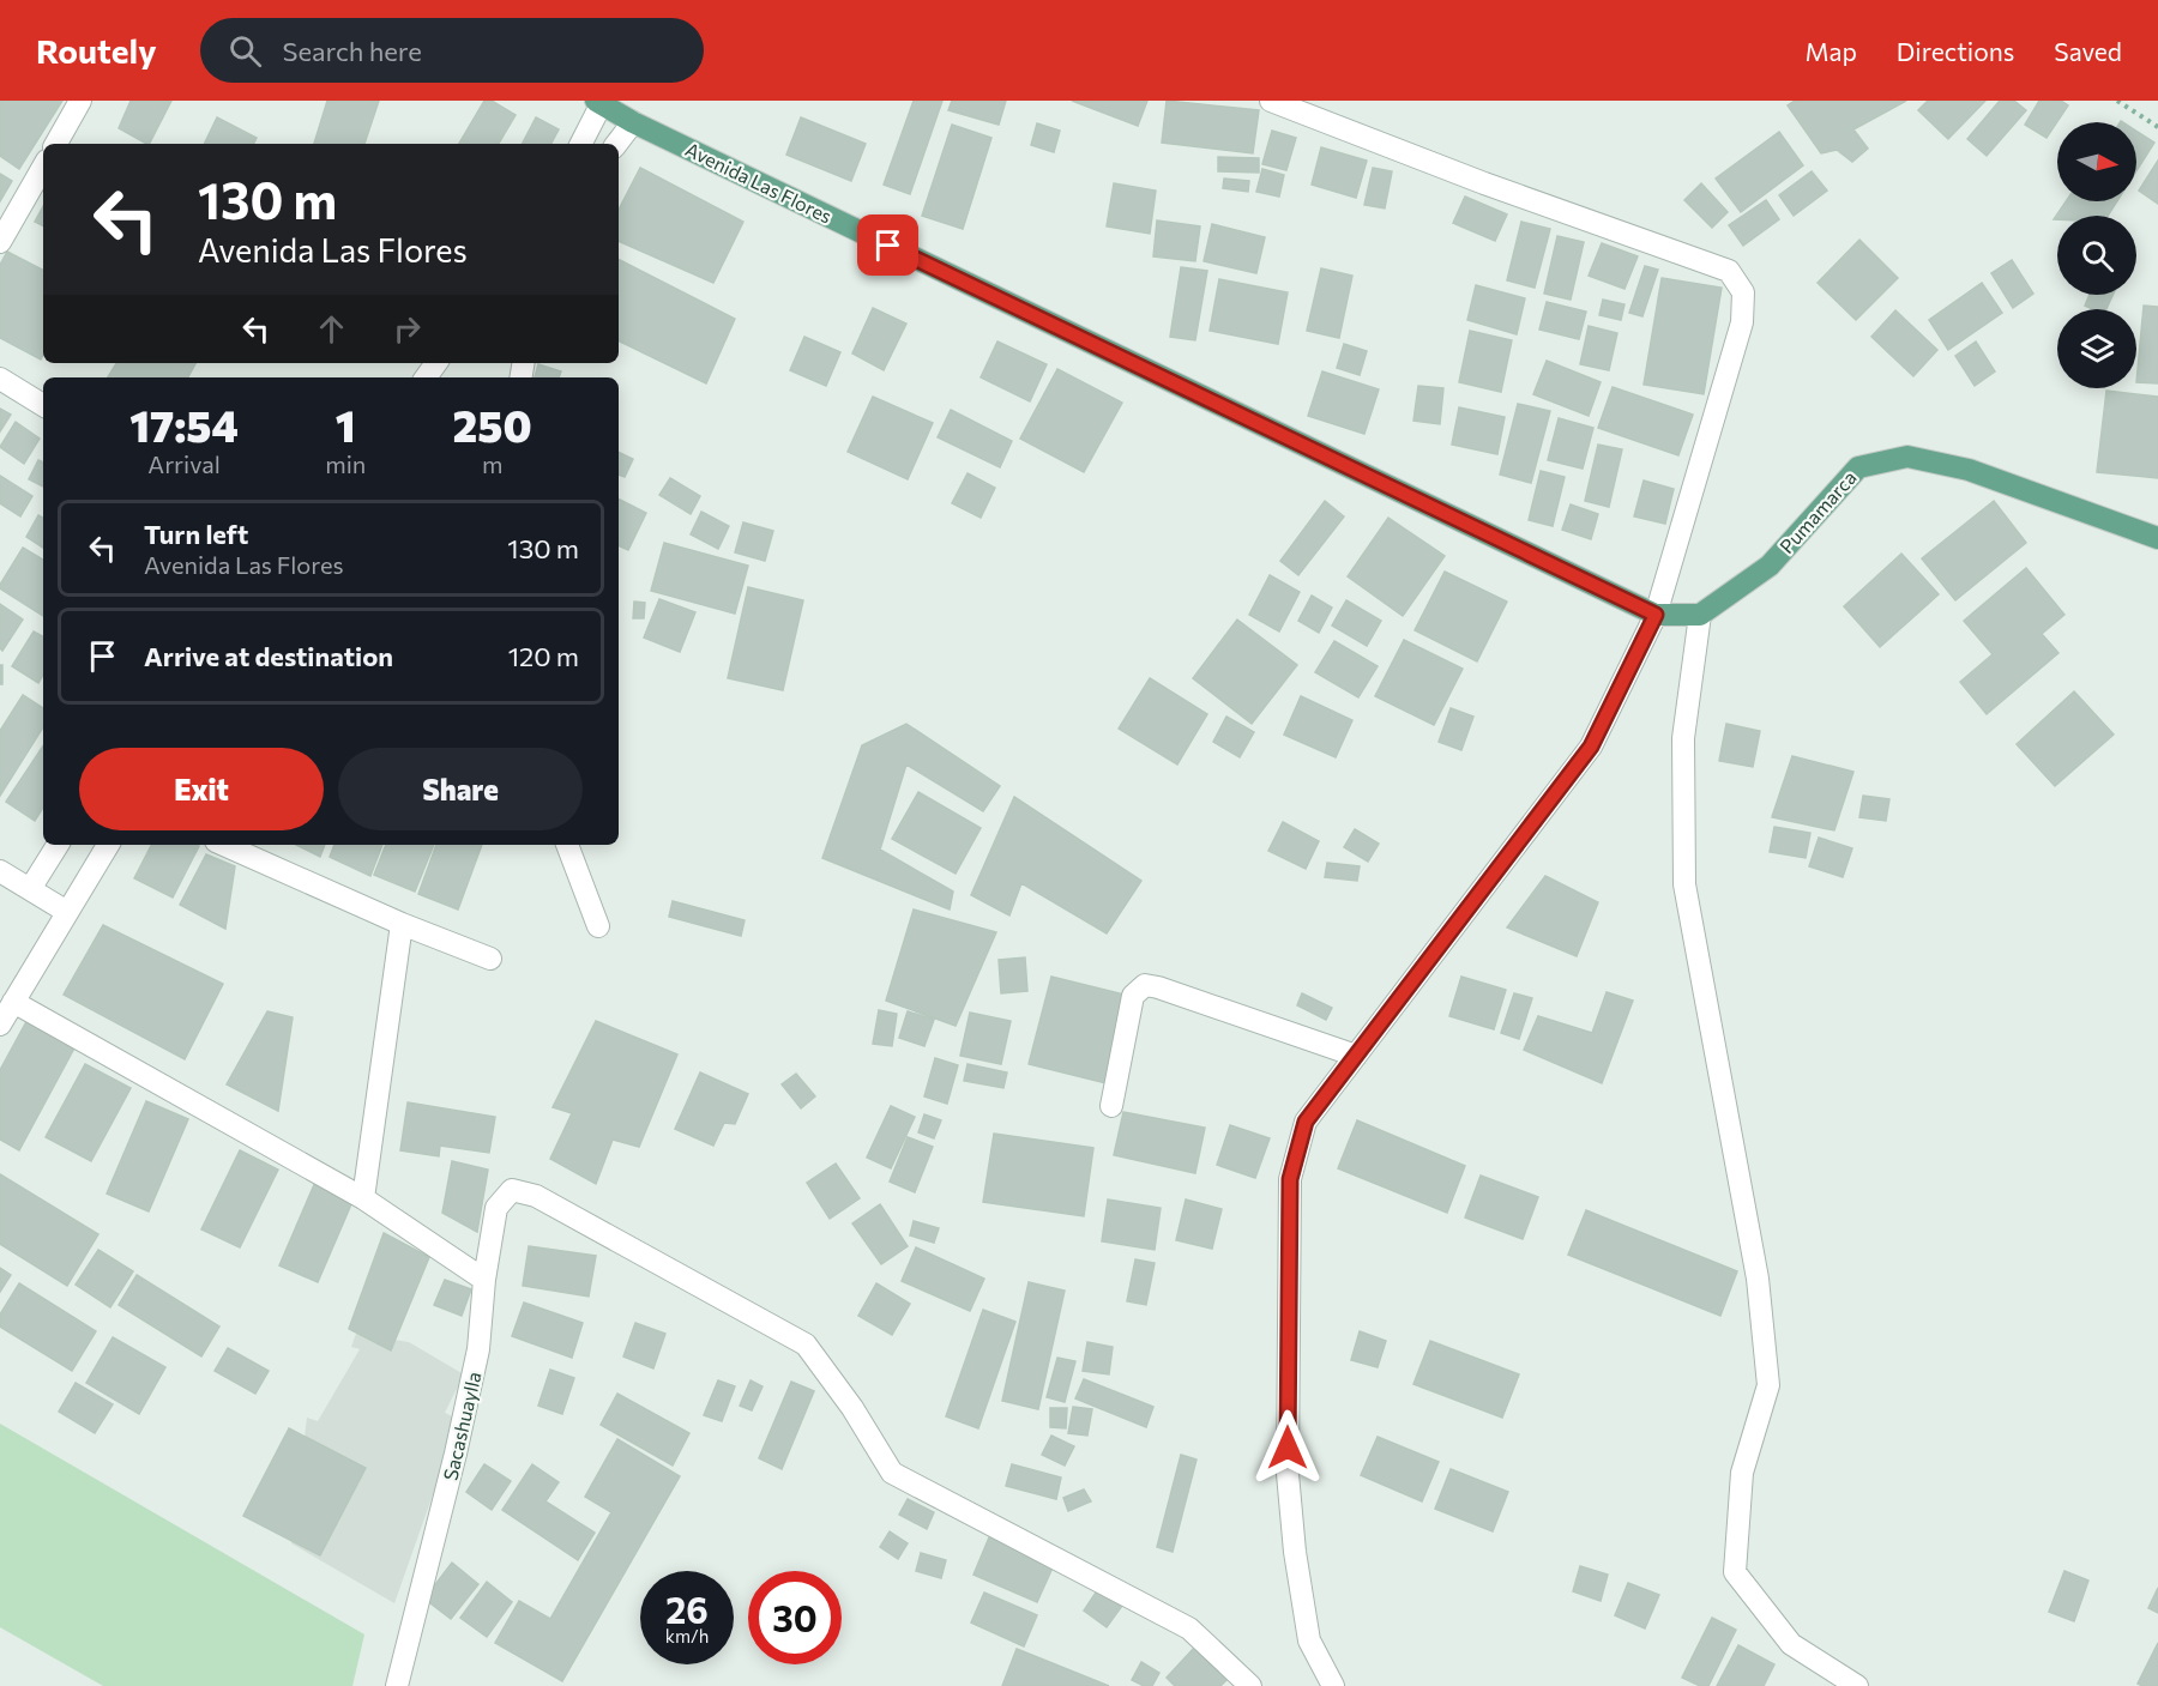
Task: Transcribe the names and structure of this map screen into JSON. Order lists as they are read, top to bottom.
{
  "streets": {
    "main road": ["Avenida Las Flores", "Pumamarca"],
    "street": ["Sacashuaylla"]
  },
  "north": "right",
  "page": {
    "header": "Routely",
    "search": "Search here",
    "nav": ["Map", "Directions", "Saved"],
    "turn": ["130 m", "Avenida Las Flores"],
    "eta": [
      "17:54",
      "Arrival",
      "1",
      "min",
      "250",
      "m"
    ],
    "list": [
      {
        "name": "Turn left",
        "note": "Avenida Las Flores",
        "value": "130 m"
      },
      {
        "name": "Arrive at destination",
        "value": "120 m"
      }
    ],
    "buttons": ["Exit", "Share"],
    "speed": "26 km/h",
    "limit": "30"
  }
}
